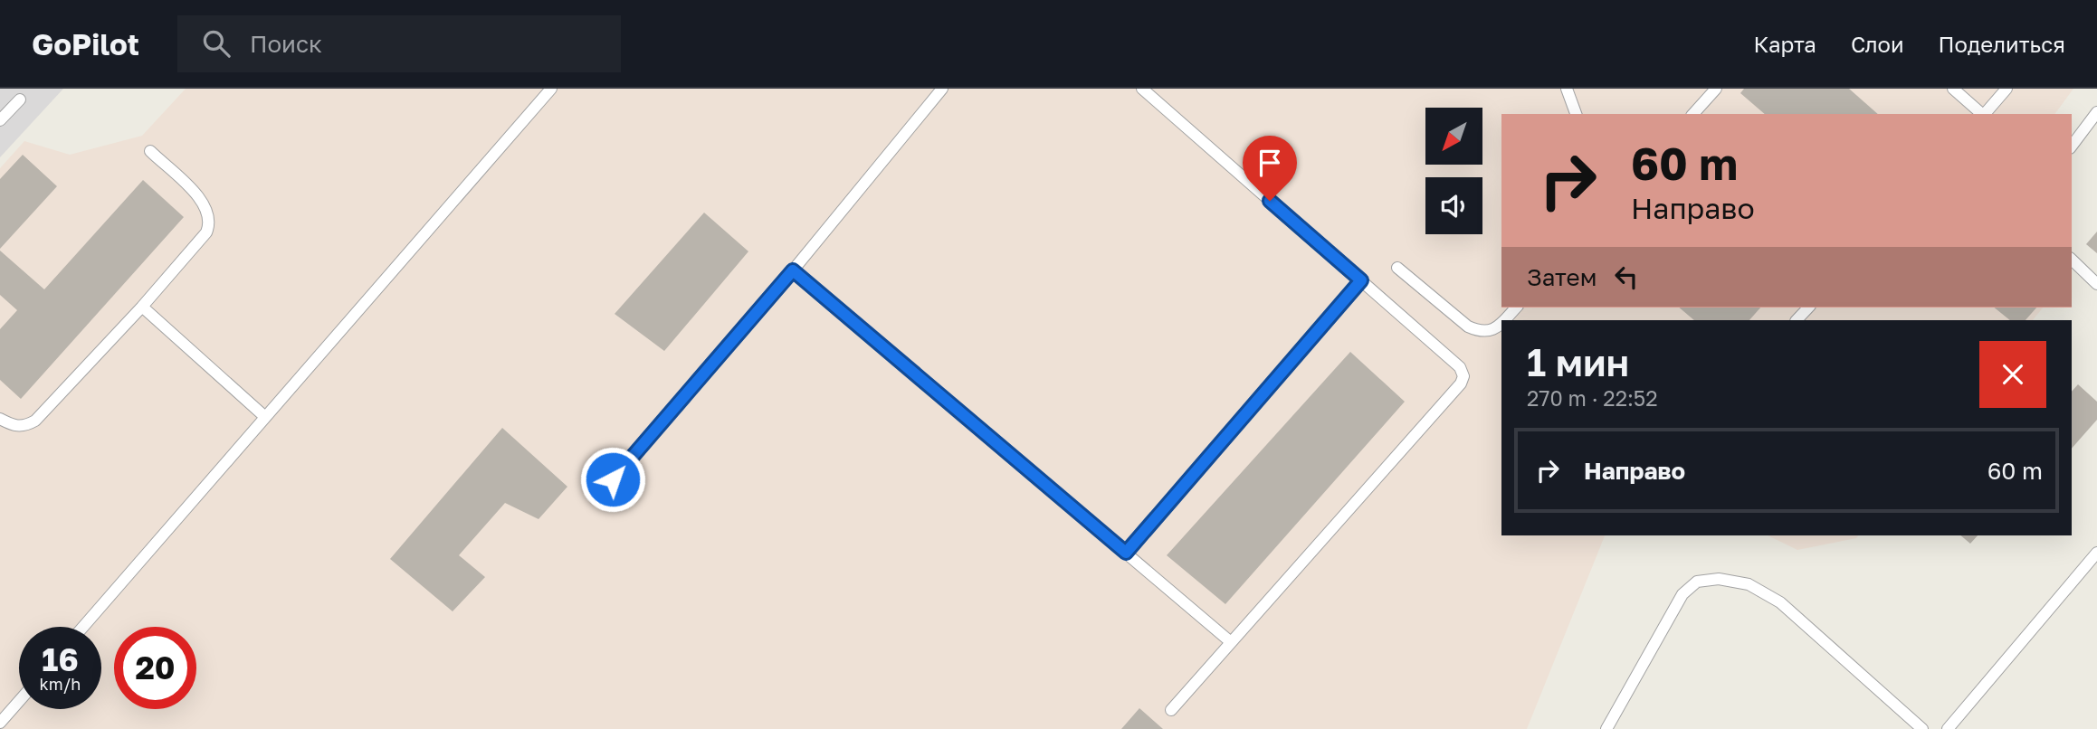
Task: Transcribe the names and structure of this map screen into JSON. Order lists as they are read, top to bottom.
{
  "north": "bottom left",
  "page": {
    "header": "GoPilot",
    "search": "Поиск",
    "nav": ["Карта", "Слои", "Поделиться"],
    "turn": ["60 m", "Направо"],
    "then": "Затем",
    "heading": ["1 мин", "270 m · 22:52"],
    "list": [
      {
        "name": "Направо",
        "value": "60 m"
      }
    ],
    "speed": "16 km/h",
    "limit": "20"
  }
}
